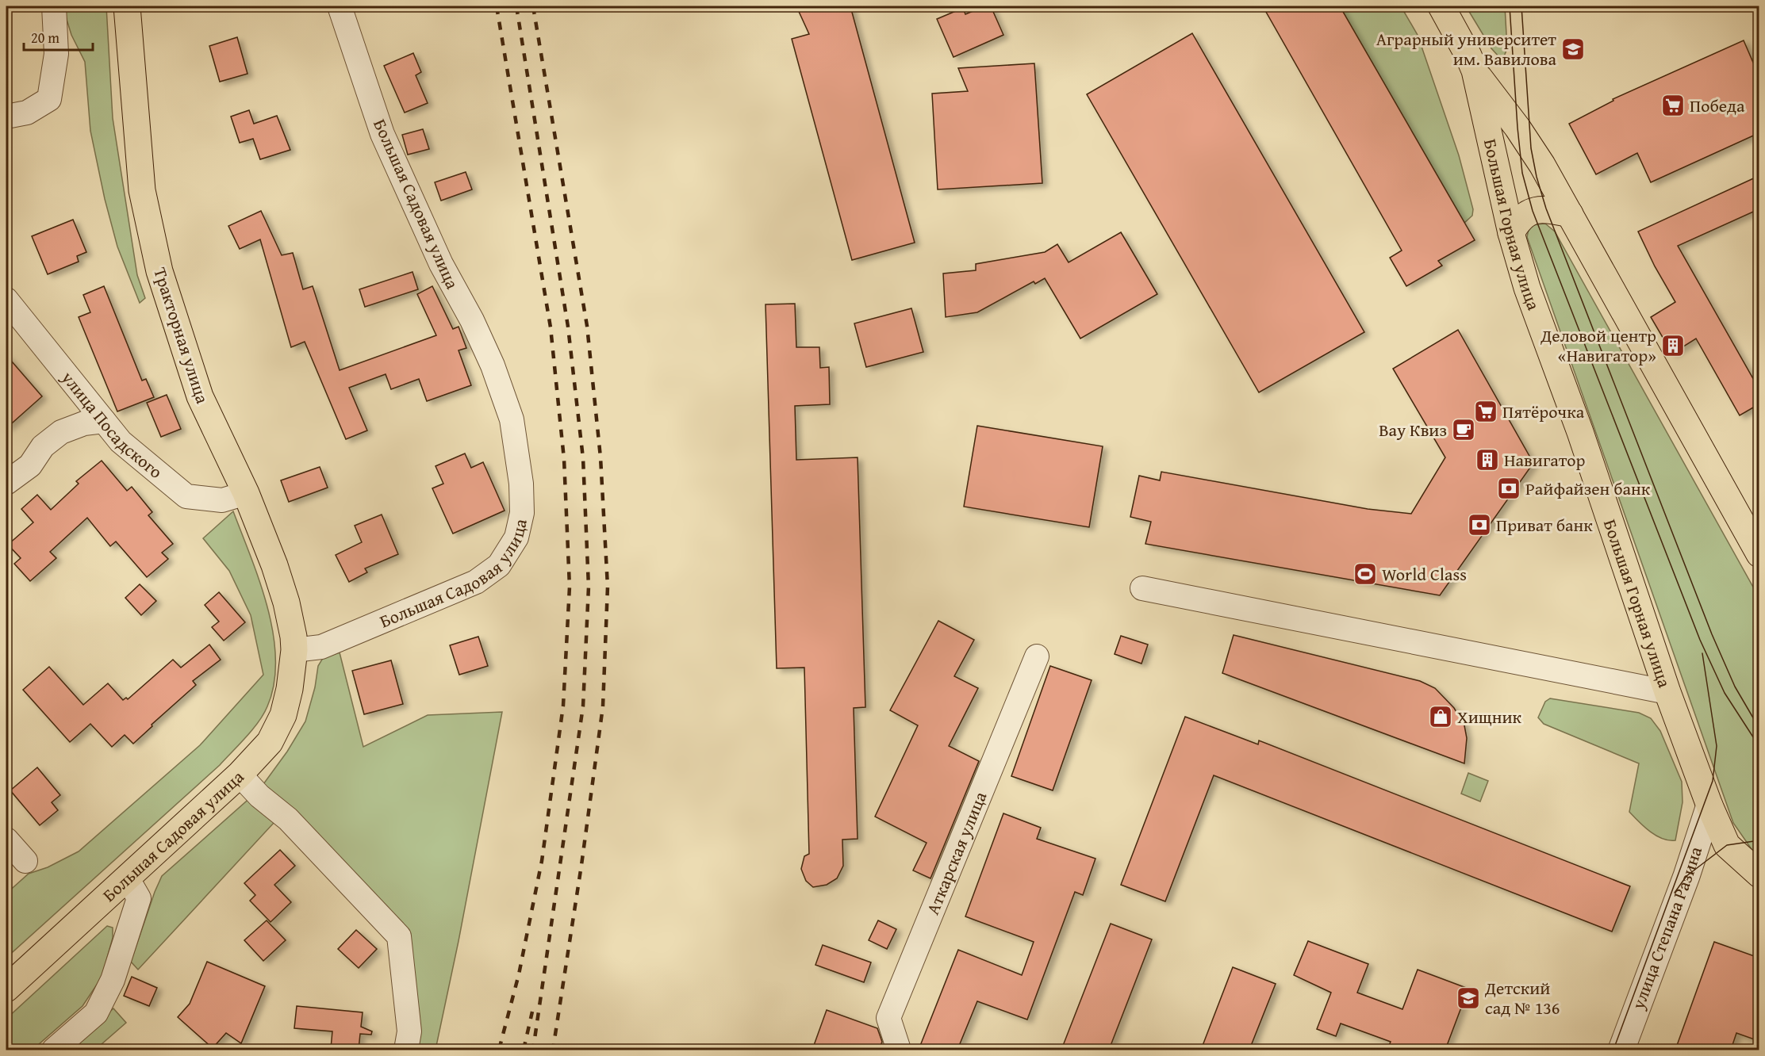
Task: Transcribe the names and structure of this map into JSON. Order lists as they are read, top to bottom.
{
  "streets": {
    "main road": ["Большая Садовая улица", "Большая Горная улица", "Тракторная улица"],
    "street": ["улица Посадского", "Аткарская улица", "улица Степана Разина"]
  },
  "crossings": [
    ["Большая Садовая улица", "Тракторная улица"],
    ["Большая Горная улица", "улица Степана Разина"],
    ["Тракторная улица", "улица Посадского"]
  ],
  "places": {
    "school or university": ["Аграрный университет им. Вавилова", "Детский сад № 136"],
    "supermarket": ["Победа", "Пятёрочка"],
    "building": ["Деловой центр «Навигатор»", "Навигатор"],
    "cafe": ["Вау Квиз"],
    "bank": ["Райфайзен банк", "Приват банк"],
    "sports": ["World Class"],
    "shop": ["Хищник"]
  },
  "scale_bar": "20 m"
}
